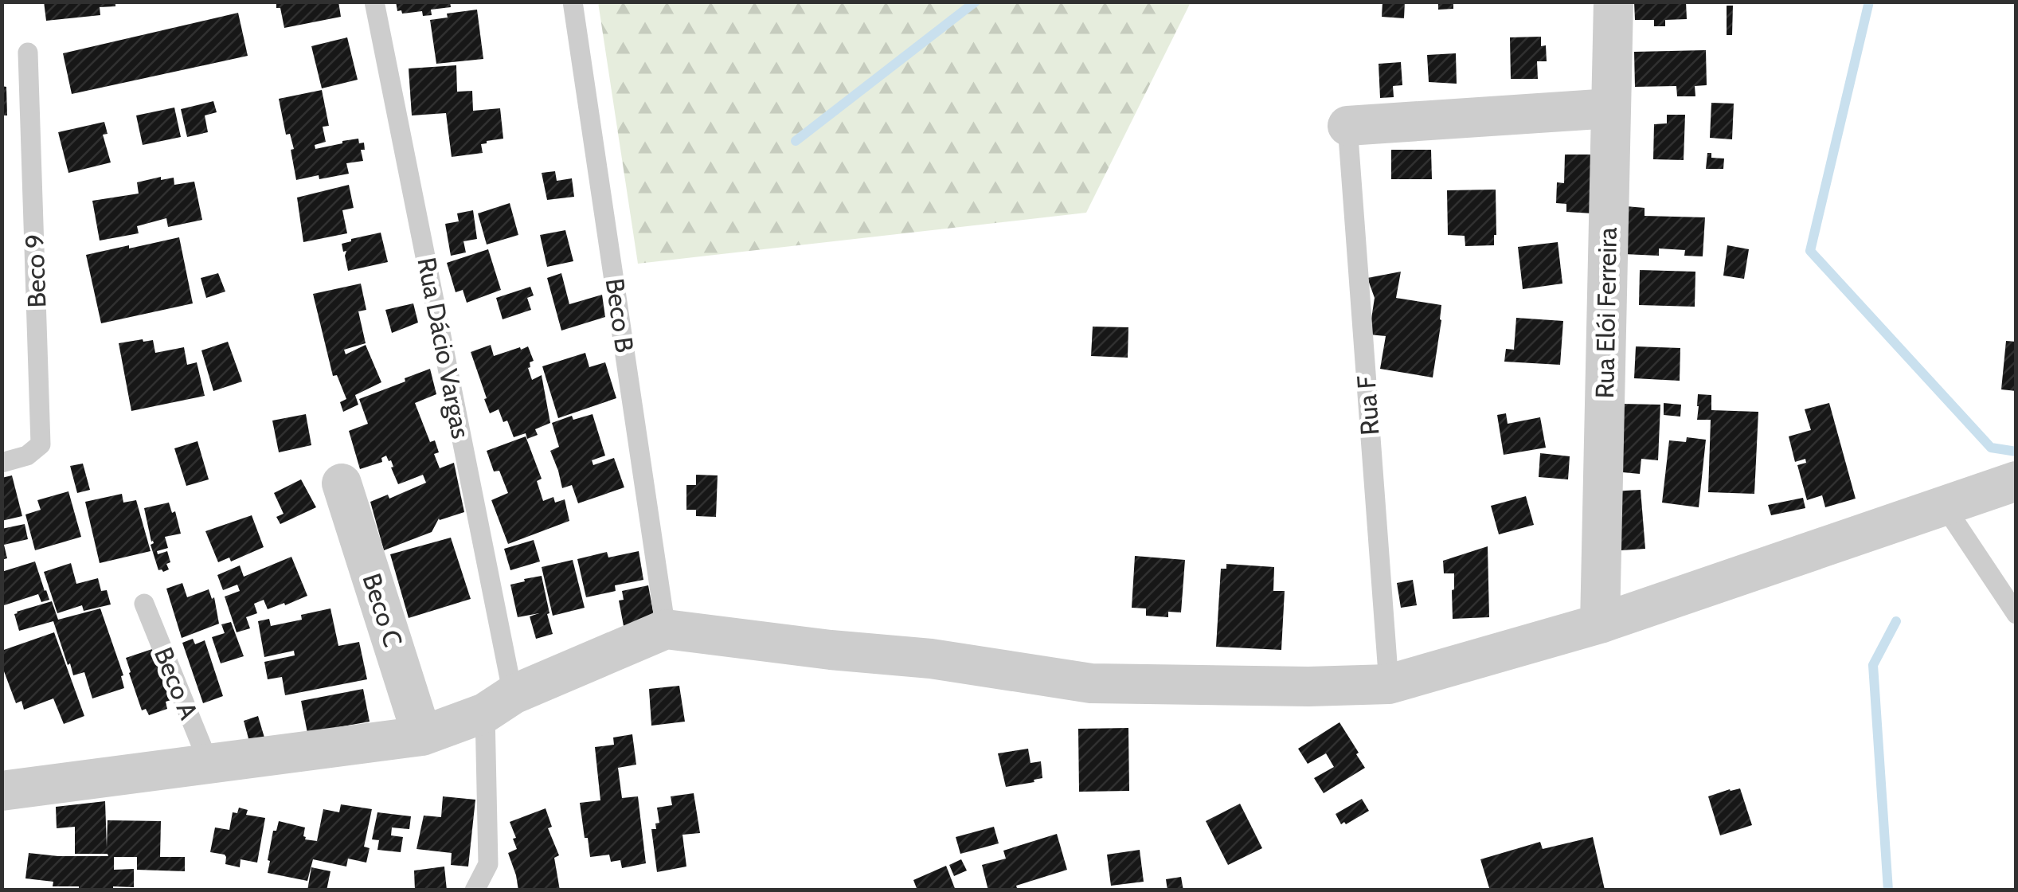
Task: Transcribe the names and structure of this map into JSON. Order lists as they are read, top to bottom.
{
  "streets": {
    "street": ["Rua Elói Ferreira", "Beco C"],
    "lane": [
      "Beco 9",
      "Beco B",
      "Rua Dácio Vargas",
      "Rua F",
      "Beco A"
    ]
  }
}
